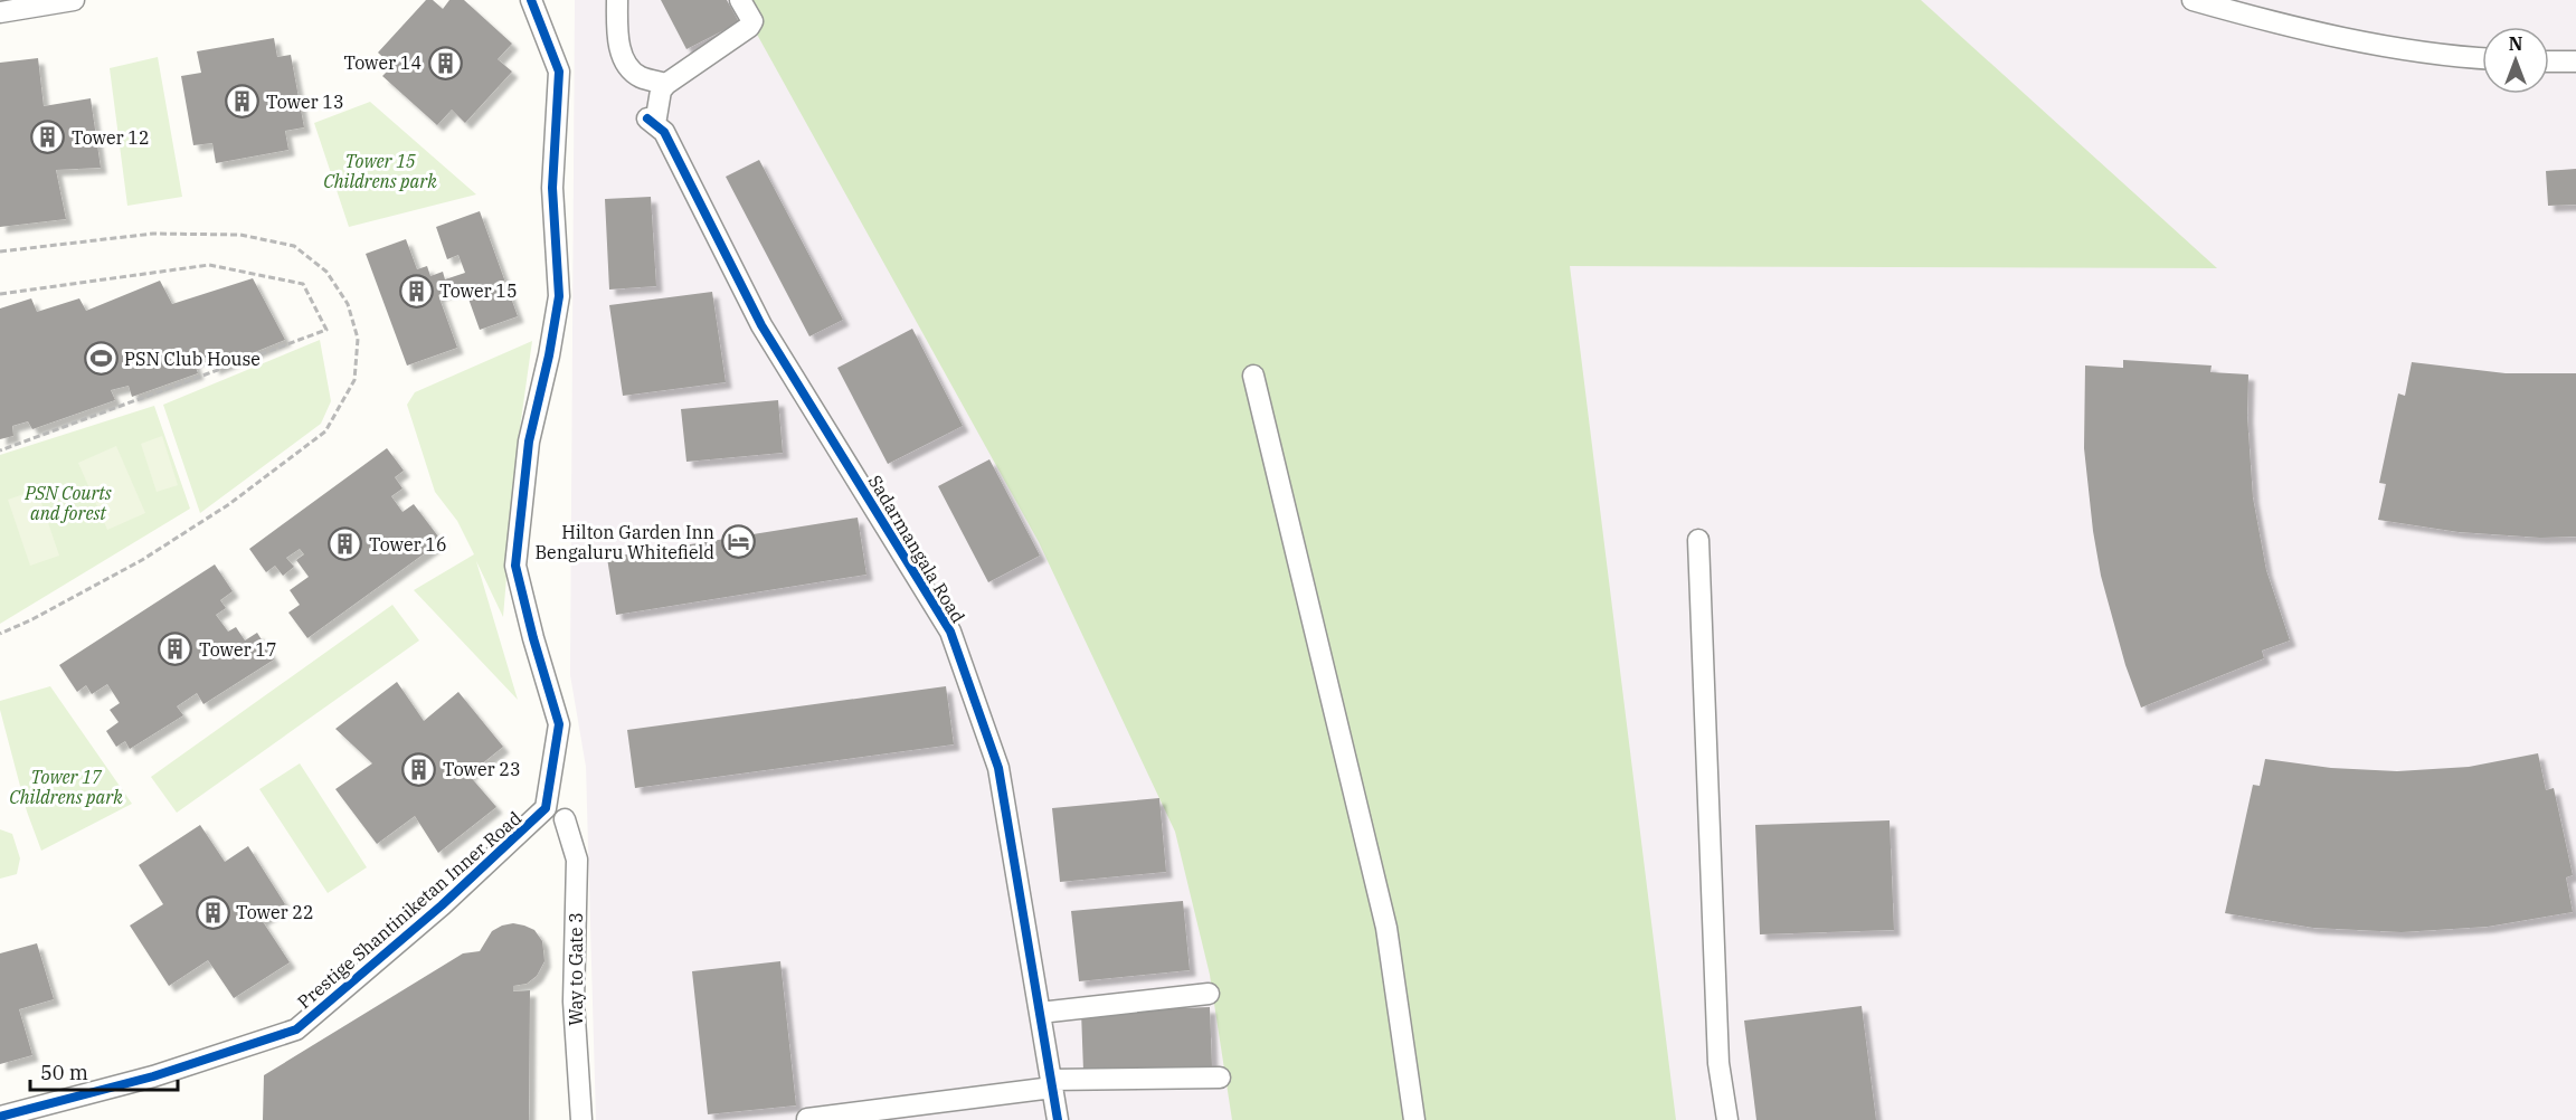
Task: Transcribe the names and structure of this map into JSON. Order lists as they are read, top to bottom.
{
  "streets": {
    "street": ["Sadarmangala Road", "Prestige Shantiniketan Inner Road", "Way to Gate 3"]
  },
  "parks": ["Tower 15 Childrens park", "PSN Courts and forest", "Tower 17 Childrens park"],
  "places": {
    "building": [
      "Tower 14",
      "Tower 13",
      "Tower 12",
      "Tower 15",
      "Tower 16",
      "Tower 17",
      "Tower 23",
      "Tower 22"
    ],
    "sports": ["PSN Club House"],
    "hotel": ["Hilton Garden Inn Bengaluru Whitefield"]
  },
  "scale_bar": "50 m",
  "north": "top"
}
